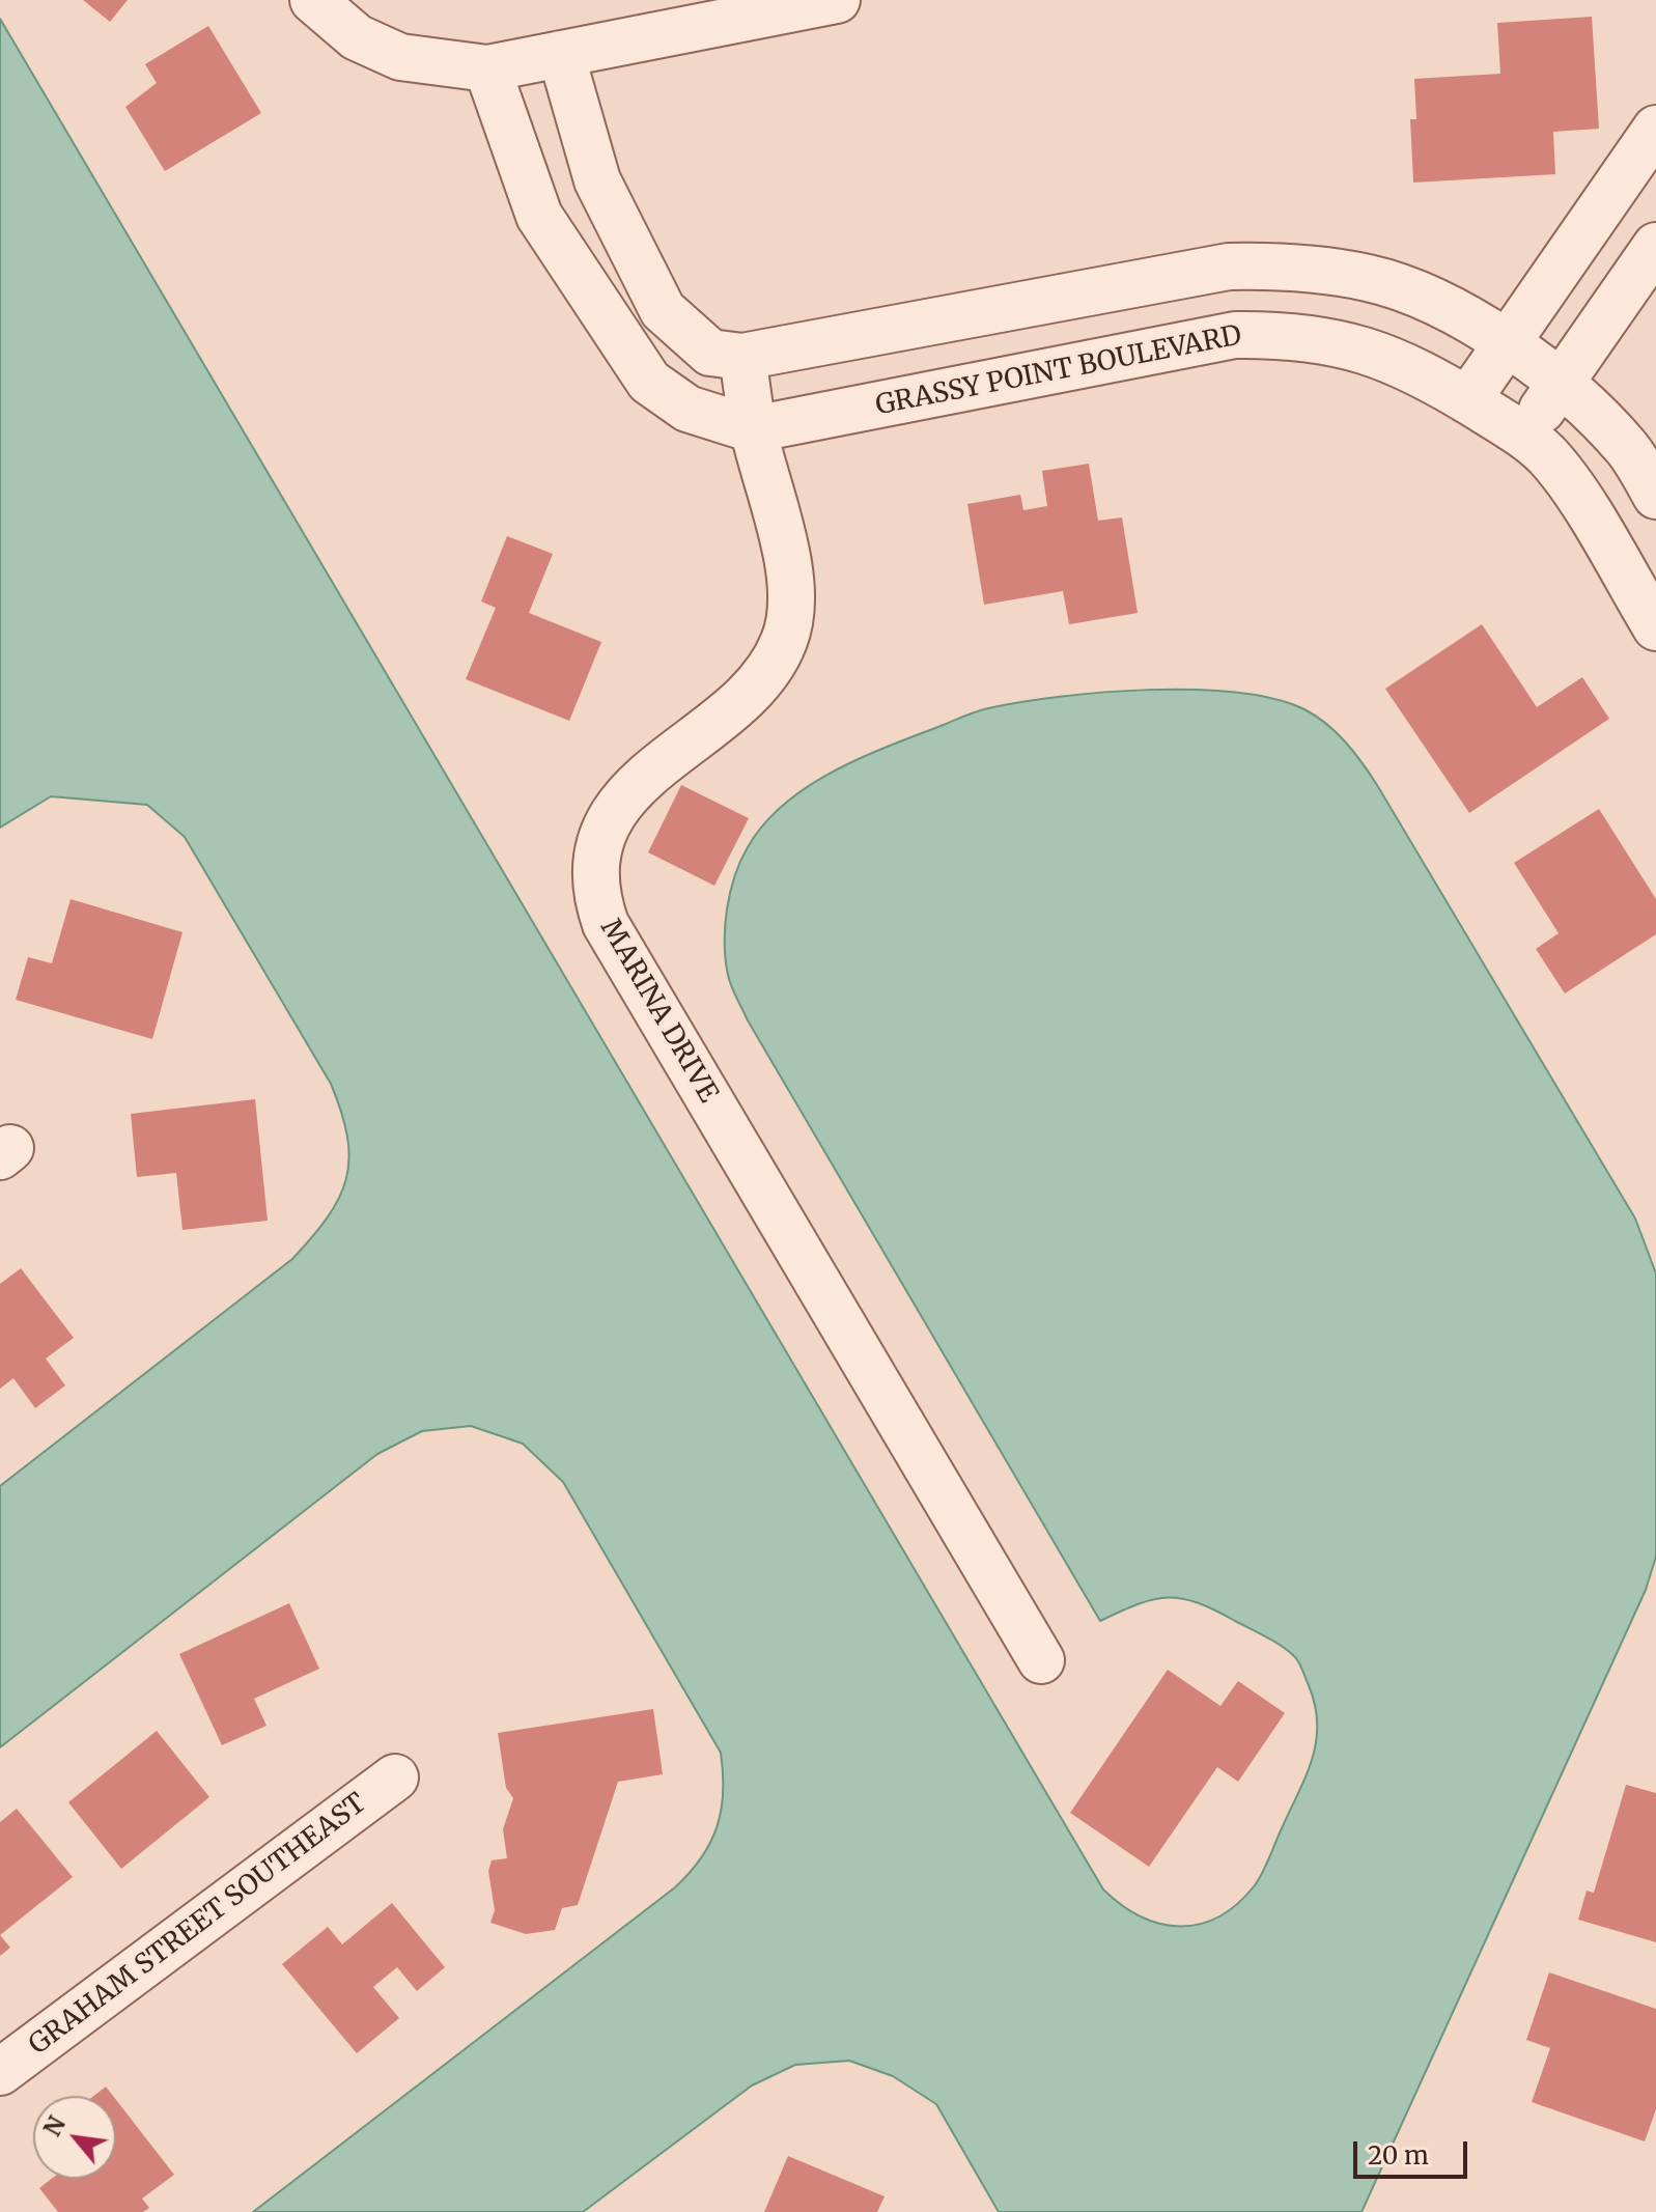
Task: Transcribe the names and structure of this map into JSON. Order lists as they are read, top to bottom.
{
  "streets": {
    "street": ["GRASSY POINT BOULEVARD", "MARINA DRIVE", "GRAHAM STREET SOUTHEAST"]
  },
  "crossings": [
    ["GRASSY POINT BOULEVARD", "MARINA DRIVE"]
  ],
  "scale_bar": "20 m",
  "north": "top left"
}
